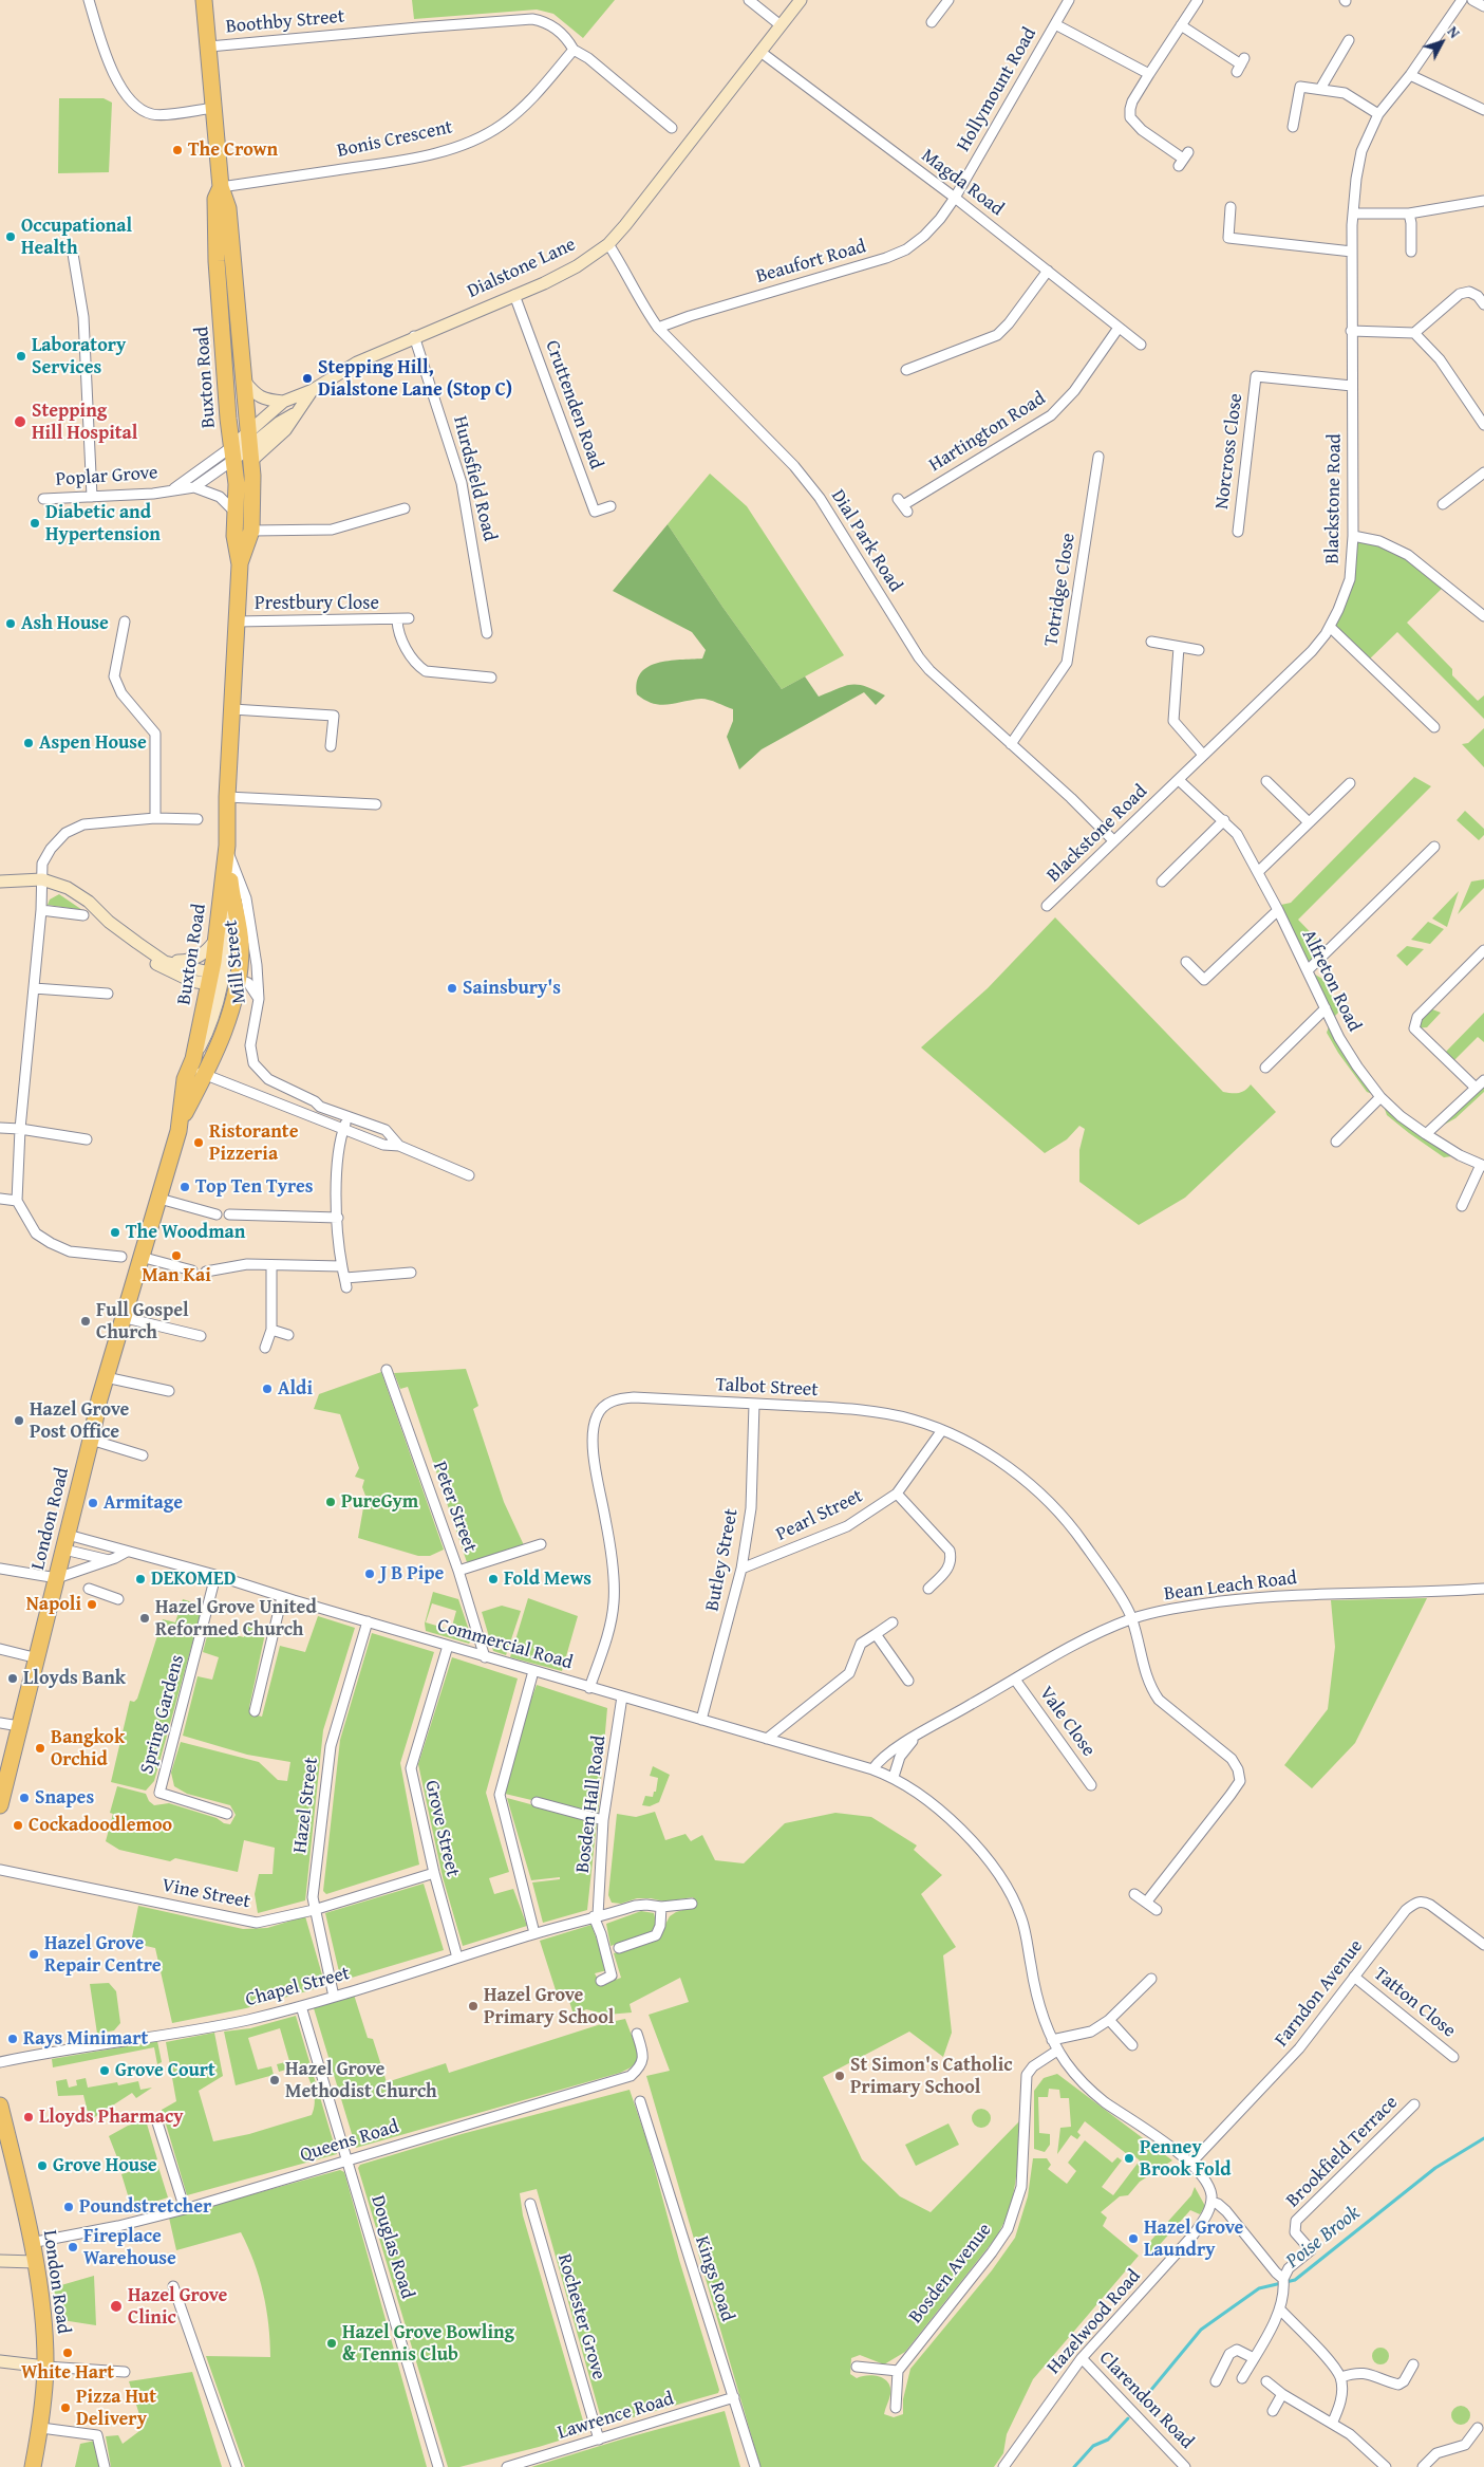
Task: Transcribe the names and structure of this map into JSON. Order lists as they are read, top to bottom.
{
  "streets": {
    "highway": ["Buxton Road", "London Road"],
    "street": [
      "Boothby Street",
      "Hollymount Road",
      "Bonis Crescent",
      "Magda Road",
      "Beaufort Road",
      "Dialstone Lane",
      "Cruttenden Road",
      "Hartington Road",
      "Norcross Close",
      "Poplar Grove",
      "Hurdsfield Road",
      "Blackstone Road",
      "Dial Park Road",
      "Totridge Close",
      "Prestbury Close",
      "Mill Street",
      "Alfreton Road",
      "Talbot Street",
      "Peter Street",
      "Pearl Street",
      "Butley Street",
      "Bean Leach Road",
      "Commercial Road",
      "Spring Gardens",
      "Vale Close",
      "Bosden Hall Road",
      "Hazel Street",
      "Grove Street",
      "Vine Street",
      "Chapel Street",
      "Farndon Avenue",
      "Tatton Close",
      "Queens Road",
      "Brookfield Terrace",
      "Douglas Road",
      "Bosden Avenue",
      "Kings Road",
      "Rochester Grove",
      "Hazelwood Road",
      "Clarendon Road",
      "Lawrence Road"
    ]
  },
  "crossings": [
    ["Boothby Street", "Bonis Crescent"],
    ["Boothby Street", "Buxton Road"],
    ["Hollymount Road", "Magda Road"],
    ["Hollymount Road", "Beaufort Road"],
    ["Bonis Crescent", "Buxton Road"],
    ["Magda Road", "Beaufort Road"],
    ["Magda Road", "Dialstone Lane"],
    ["Magda Road", "Hartington Road"],
    ["Beaufort Road", "Dial Park Road"],
    ["Dialstone Lane", "Buxton Road"],
    ["Dialstone Lane", "Cruttenden Road"],
    ["Dialstone Lane", "Poplar Grove"],
    ["Dialstone Lane", "Hurdsfield Road"],
    ["Dialstone Lane", "Dial Park Road"],
    ["Buxton Road", "Poplar Grove"],
    ["Buxton Road", "Prestbury Close"],
    ["Buxton Road", "Mill Street"],
    ["Buxton Road", "London Road"],
    ["Norcross Close", "Blackstone Road"],
    ["Blackstone Road", "Dial Park Road"],
    ["Blackstone Road", "Alfreton Road"],
    ["Dial Park Road", "Totridge Close"],
    ["Mill Street", "London Road"],
    ["Talbot Street", "Pearl Street"],
    ["Talbot Street", "Butley Street"],
    ["Talbot Street", "Bean Leach Road"],
    ["Talbot Street", "Commercial Road"],
    ["Peter Street", "Commercial Road"],
    ["Pearl Street", "Butley Street"],
    ["London Road", "Commercial Road"],
    ["London Road", "Queens Road"],
    ["Butley Street", "Commercial Road"],
    ["Bean Leach Road", "Commercial Road"],
    ["Bean Leach Road", "Vale Close"],
    ["Commercial Road", "Spring Gardens"],
    ["Commercial Road", "Bosden Hall Road"],
    ["Commercial Road", "Hazel Street"],
    ["Commercial Road", "Grove Street"],
    ["Commercial Road", "Farndon Avenue"],
    ["Commercial Road", "Bosden Avenue"],
    ["Commercial Road", "Hazelwood Road"],
    ["Bosden Hall Road", "Chapel Street"],
    ["Hazel Street", "Vine Street"],
    ["Hazel Street", "Chapel Street"],
    ["Grove Street", "Vine Street"],
    ["Grove Street", "Chapel Street"],
    ["Chapel Street", "Douglas Road"],
    ["Farndon Avenue", "Tatton Close"],
    ["Queens Road", "Douglas Road"],
    ["Kings Road", "Lawrence Road"],
    ["Rochester Grove", "Lawrence Road"],
    ["Hazelwood Road", "Clarendon Road"]
  ],
  "water": ["Poise Brook"],
  "places": [
    "The Crown",
    "Occupational Health",
    "Laboratory Services",
    "Stepping Hill, Dialstone Lane (Stop C)",
    "Stepping Hill Hospital",
    "Diabetic and Hypertension",
    "Ash House",
    "Aspen House",
    "Sainsbury's",
    "Ristorante Pizzeria",
    "Top Ten Tyres",
    "The Woodman",
    "Man Kai",
    "Full Gospel Church",
    "Aldi",
    "Hazel Grove Post Office",
    "PureGym",
    "Armitage",
    "J B Pipe",
    "DEKOMED",
    "Fold Mews",
    "Napoli",
    "Hazel Grove United Reformed Church",
    "Lloyds Bank",
    "Bangkok Orchid",
    "Snapes",
    "Cockadoodlemoo",
    "Hazel Grove Repair Centre",
    "Hazel Grove Primary School",
    "Rays Minimart",
    "Grove Court",
    "St Simon's Catholic Primary School",
    "Hazel Grove Methodist Church",
    "Lloyds Pharmacy",
    "Penney Brook Fold",
    "Grove House",
    "Poundstretcher",
    "Hazel Grove Laundry",
    "Fireplace Warehouse",
    "Hazel Grove Clinic",
    "Hazel Grove Bowling & Tennis Club",
    "White Hart",
    "Pizza Hut Delivery"
  ],
  "north": "top right"
}
